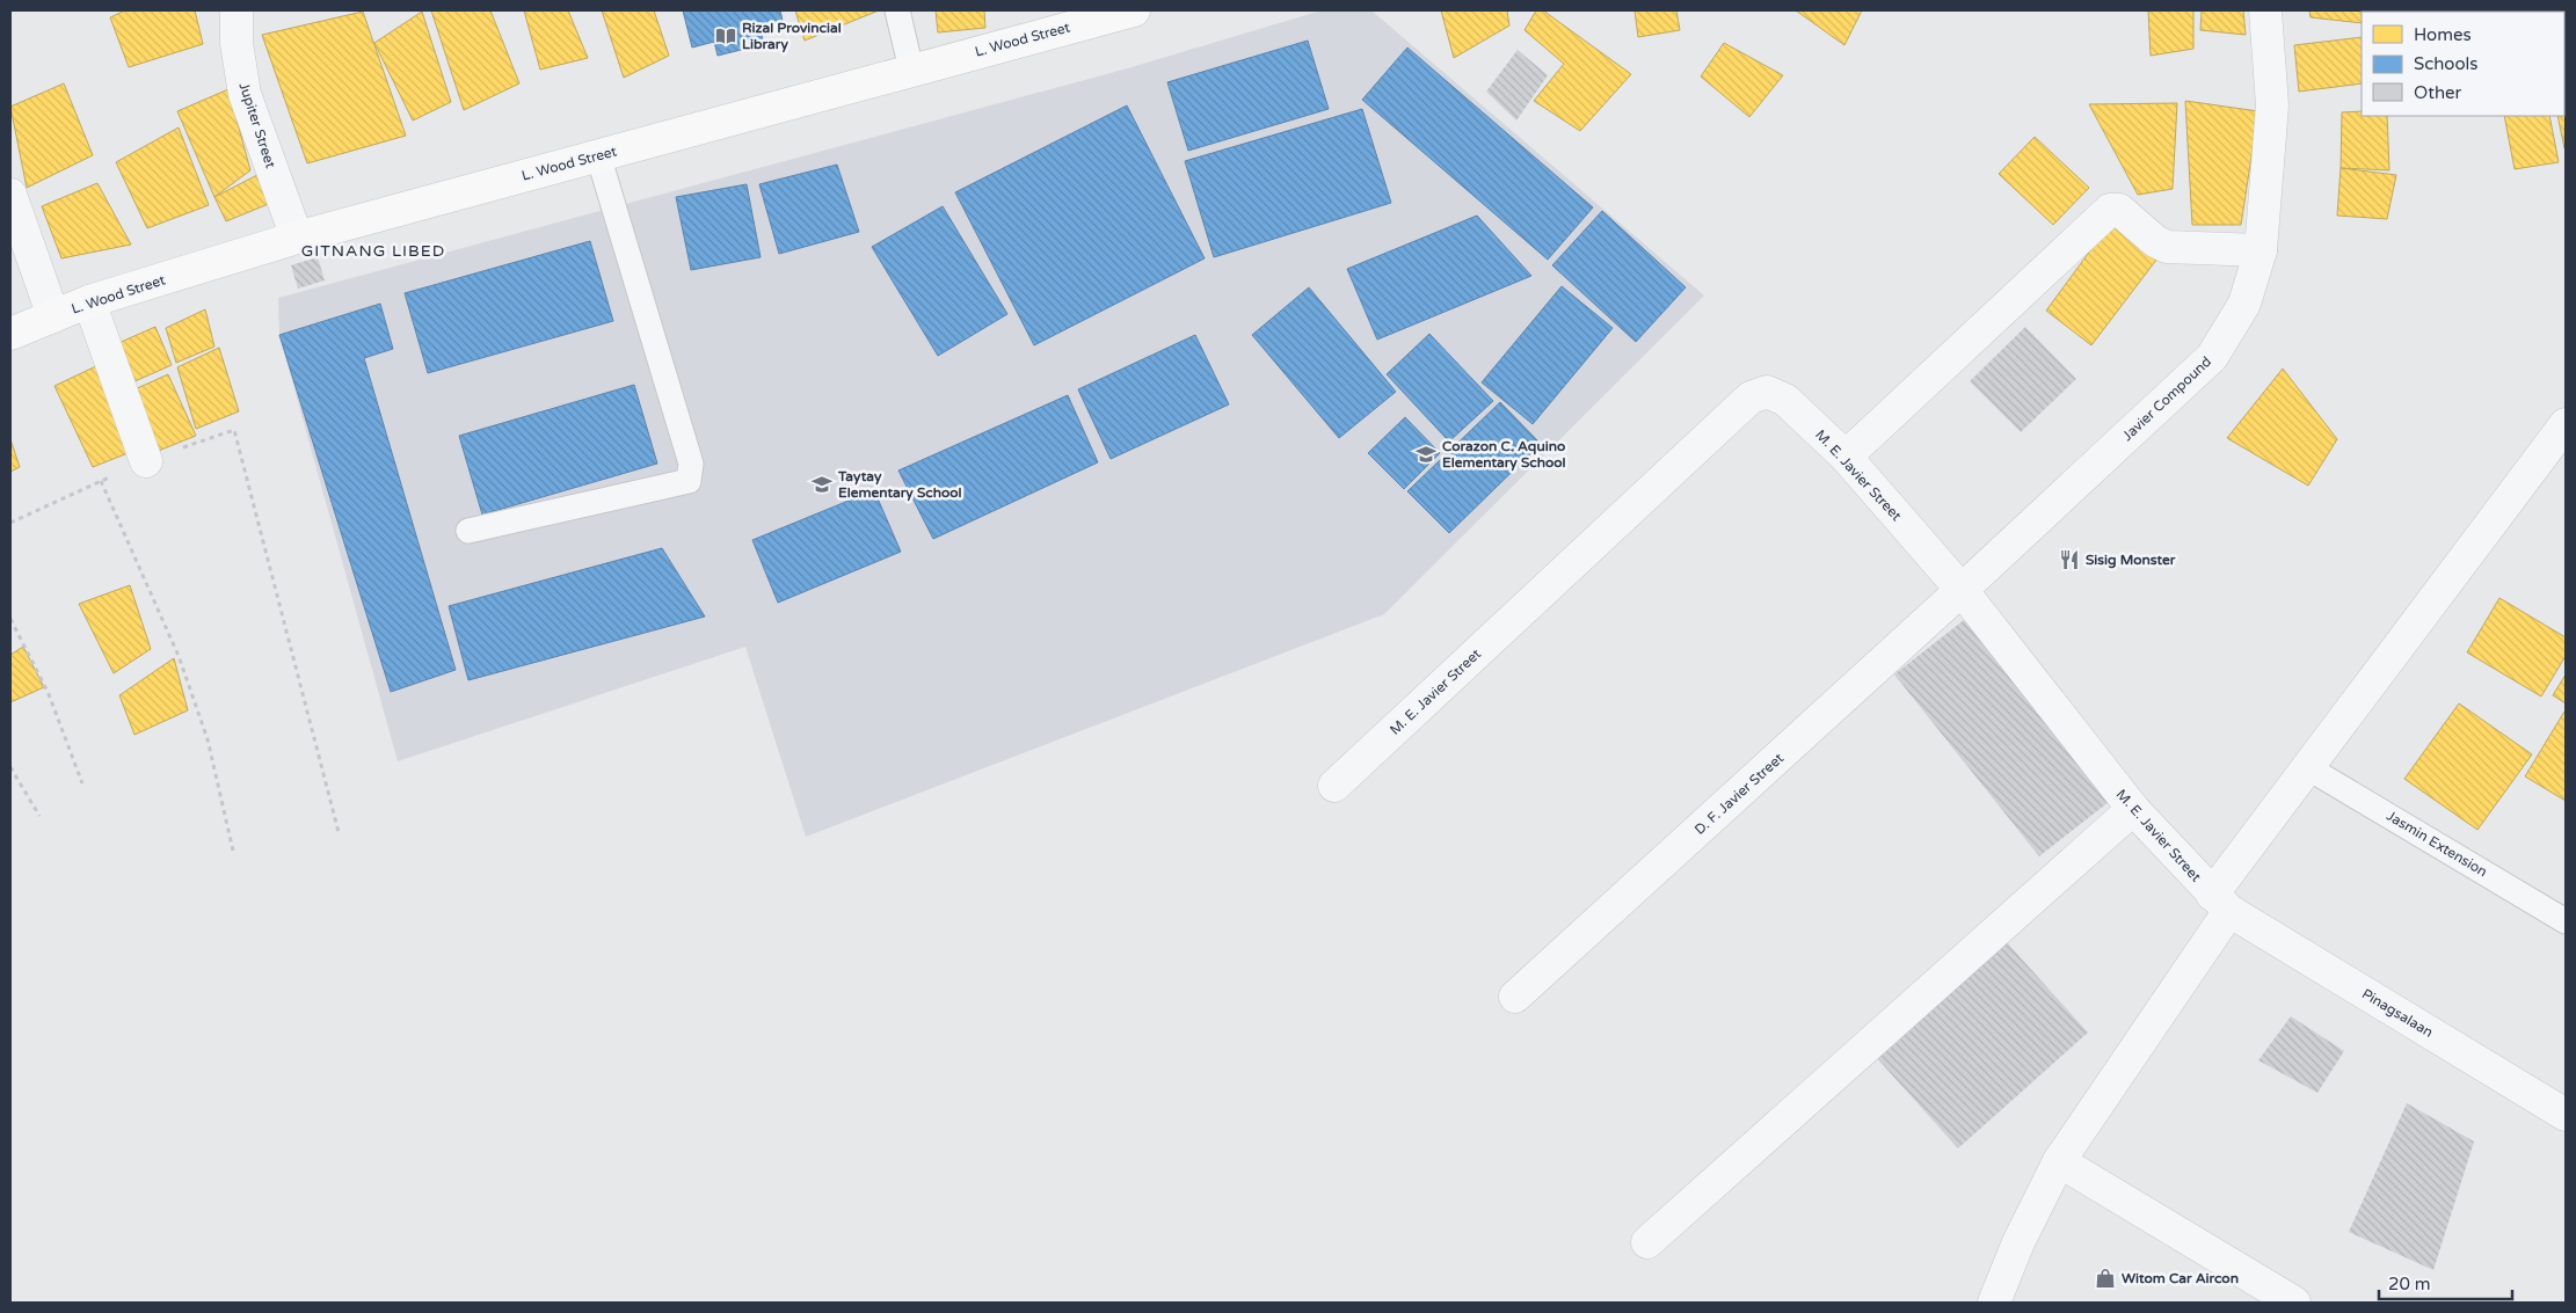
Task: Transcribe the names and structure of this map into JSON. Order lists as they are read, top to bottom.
{
  "streets": {
    "main road": ["L. Wood Street"],
    "street": [
      "Jupiter Street",
      "Javier Compound",
      "M. E. Javier Street",
      "D. F. Javier Street",
      "Pinagsalaan"
    ],
    "lane": ["Jasmin Extension"]
  },
  "crossings": [
    ["L. Wood Street", "Jupiter Street"],
    ["Javier Compound", "M. E. Javier Street"],
    ["Javier Compound", "D. F. Javier Street"],
    ["M. E. Javier Street", "D. F. Javier Street"],
    ["M. E. Javier Street", "Pinagsalaan"]
  ],
  "districts": ["GITNANG LIBED"],
  "places": {
    "library": ["Rizal Provincial Library"],
    "school or university": ["Corazon C. Aquino Elementary School", "Taytay Elementary School"],
    "restaurant": ["Sisig Monster"],
    "shop": ["Witom Car Aircon"]
  },
  "legend": ["Homes", "Schools", "Other"],
  "scale_bar": "20 m"
}
